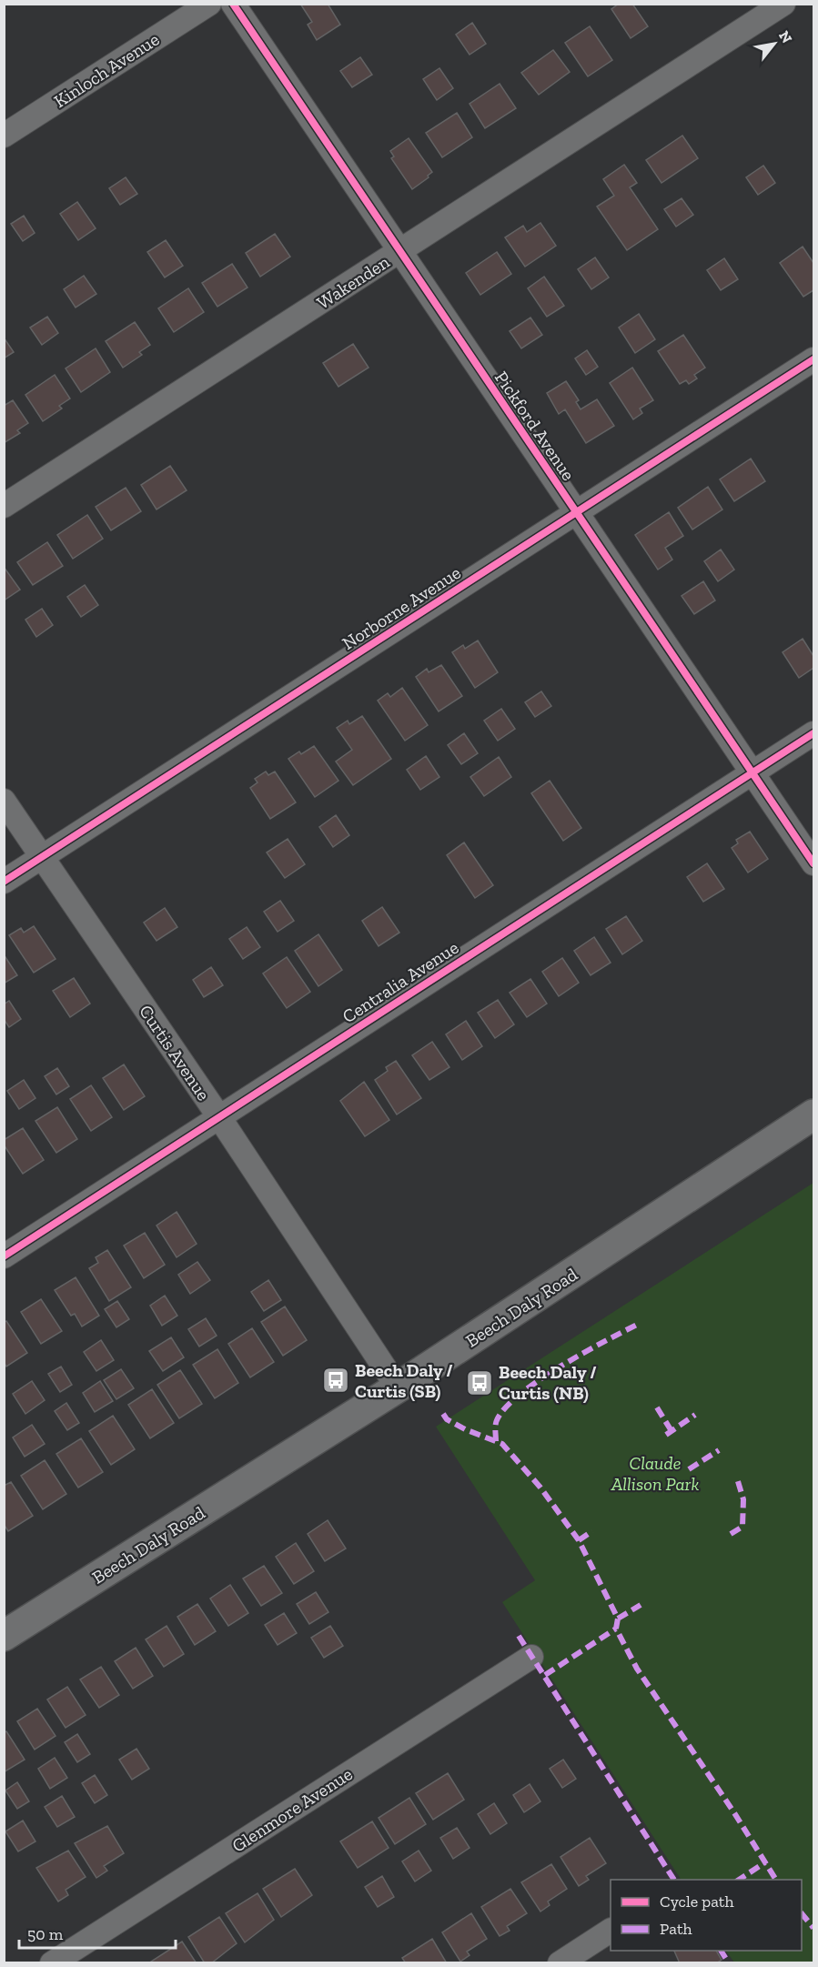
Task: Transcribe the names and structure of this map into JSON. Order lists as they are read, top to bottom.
{
  "streets": {
    "main road": ["Beech Daly Road"],
    "street": [
      "Kinloch Avenue",
      "Wakenden",
      "Pickford Avenue",
      "Norborne Avenue",
      "Centralia Avenue",
      "Curtis Avenue",
      "Glenmore Avenue"
    ]
  },
  "crossings": [
    ["Wakenden", "Pickford Avenue"],
    ["Pickford Avenue", "Norborne Avenue"],
    ["Pickford Avenue", "Centralia Avenue"],
    ["Norborne Avenue", "Curtis Avenue"],
    ["Centralia Avenue", "Curtis Avenue"],
    ["Curtis Avenue", "Beech Daly Road"]
  ],
  "parks": ["Claude Allison Park"],
  "places": {
    "bus stop": ["Beech Daly / Curtis (SB)", "Beech Daly / Curtis (NB)"]
  },
  "legend": ["Cycle path", "Path"],
  "scale_bar": "50 m",
  "north": "top right"
}
